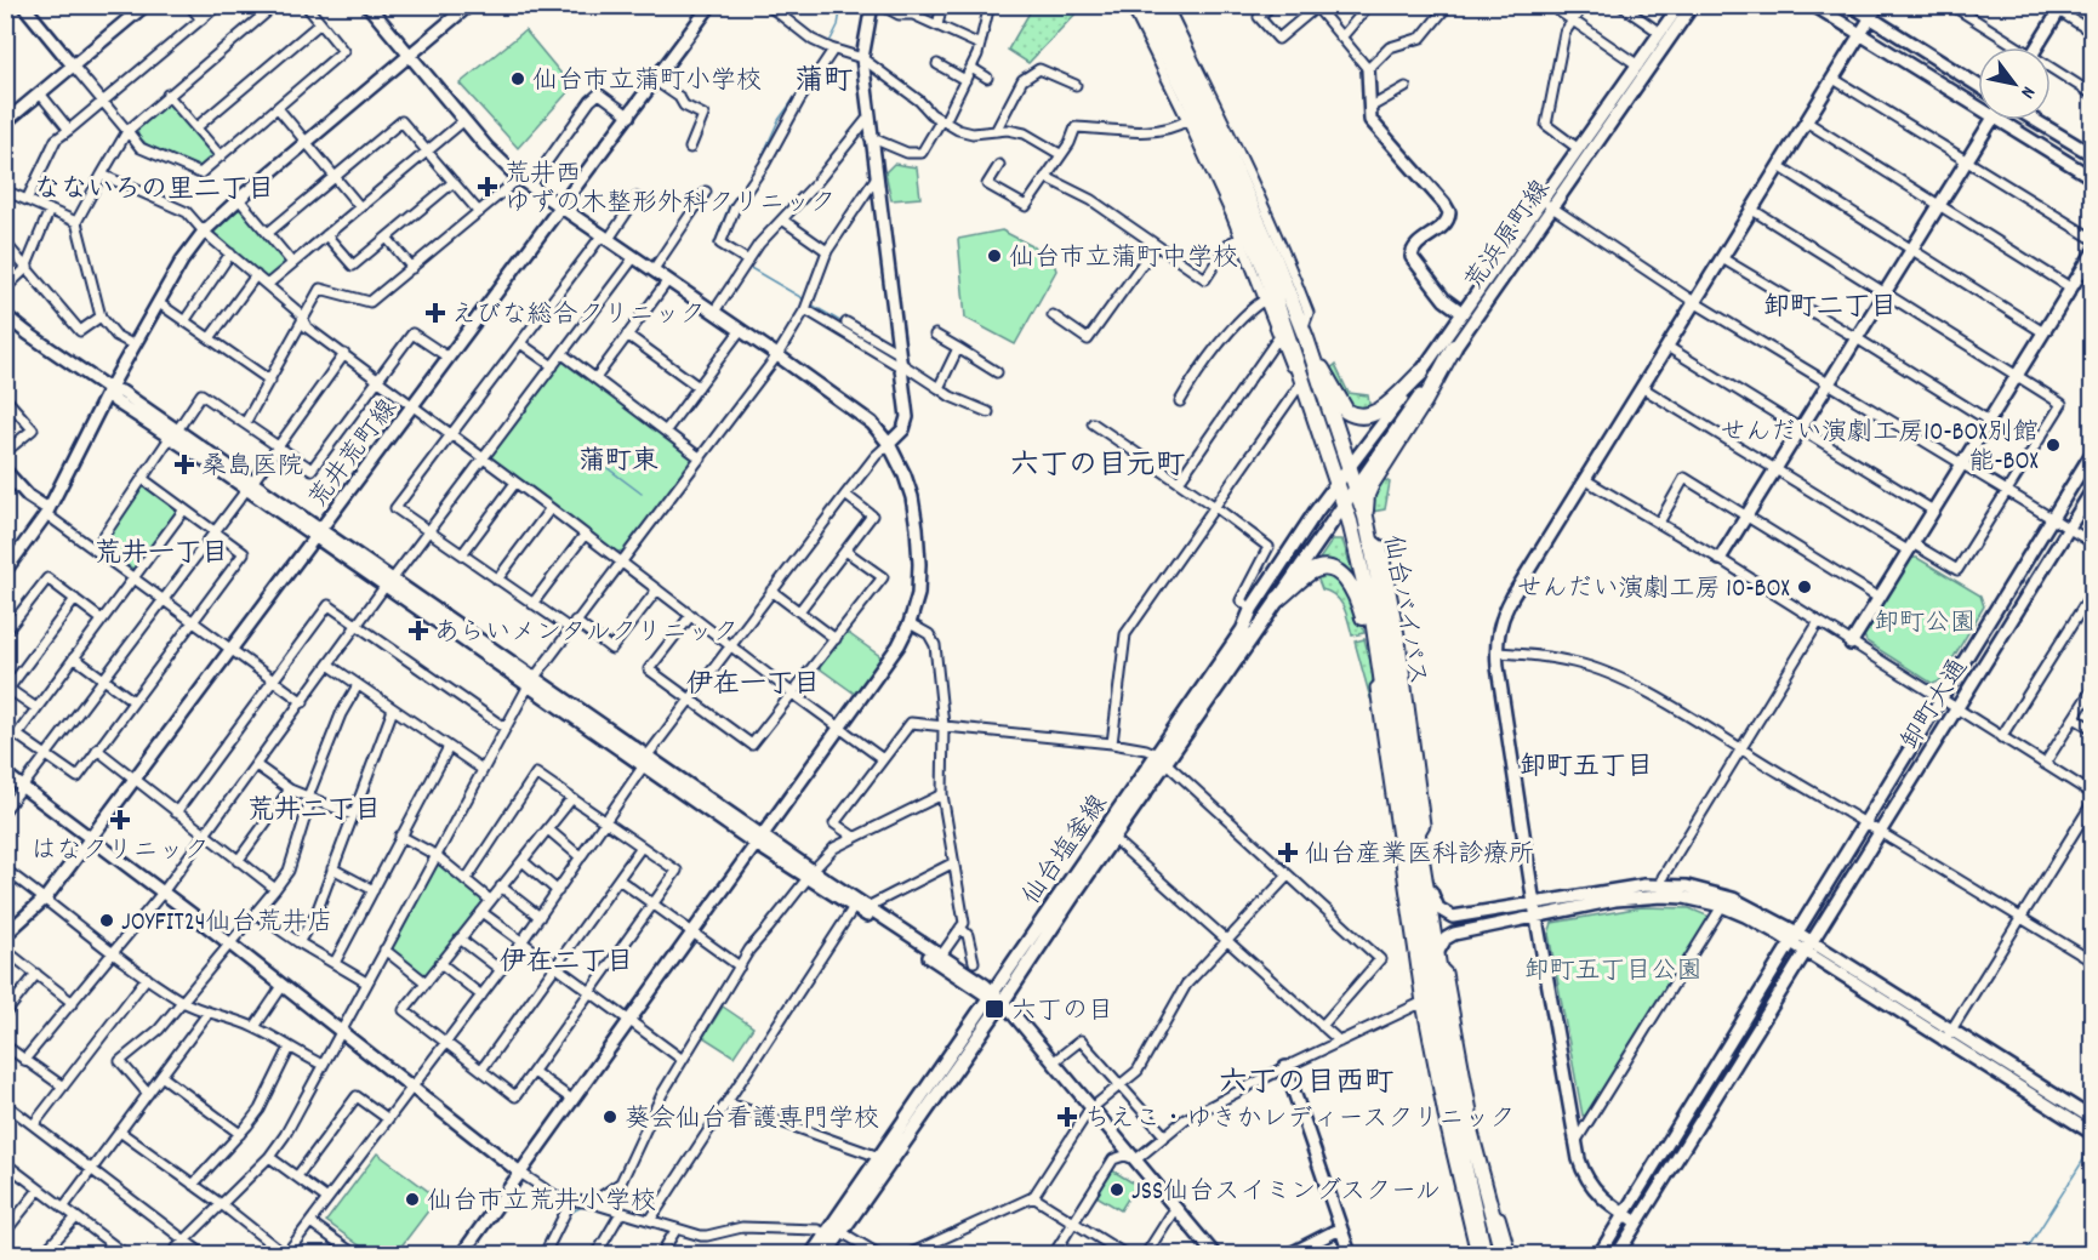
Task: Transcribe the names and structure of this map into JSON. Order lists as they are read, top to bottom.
{
  "streets": {
    "highway": ["仙台バイパス"],
    "main road": ["仙台塩釜線"],
    "street": ["荒浜原町線", "荒井荒町線", "卸町大通"]
  },
  "crossings": [
    ["荒浜原町線", "仙台バイパス"],
    ["荒浜原町線", "仙台塩釜線"],
    ["仙台バイパス", "仙台塩釜線"]
  ],
  "districts": [
    "蒲町",
    "なないろの里二丁目",
    "卸町二丁目",
    "蒲町東",
    "六丁の目元町",
    "荒井一丁目",
    "伊在一丁目",
    "卸町五丁目",
    "荒井二丁目",
    "伊在二丁目",
    "六丁の目西町"
  ],
  "parks": ["卸町公園", "卸町五丁目公園"],
  "places": {
    "other": [
      "仙台市立蒲町小学校",
      "仙台市立蒲町中学校",
      "せんだい演劇工房10-BOX別館 能-BOX",
      "せんだい演劇工房 10-BOX",
      "JOYFIT24仙台荒井店",
      "葵会仙台看護専門学校",
      "JSS仙台スイミングスクール",
      "仙台市立荒井小学校"
    ],
    "health": [
      "荒井西 ゆずの木整形外科クリニック",
      "えびな総合クリニック",
      "桑島医院",
      "あらいメンタルクリニック",
      "はなクリニック",
      "仙台産業医科診療所",
      "ちえこ・ゆきかレディースクリニック"
    ],
    "transit": ["六丁の目"]
  },
  "north": "bottom right"
}
